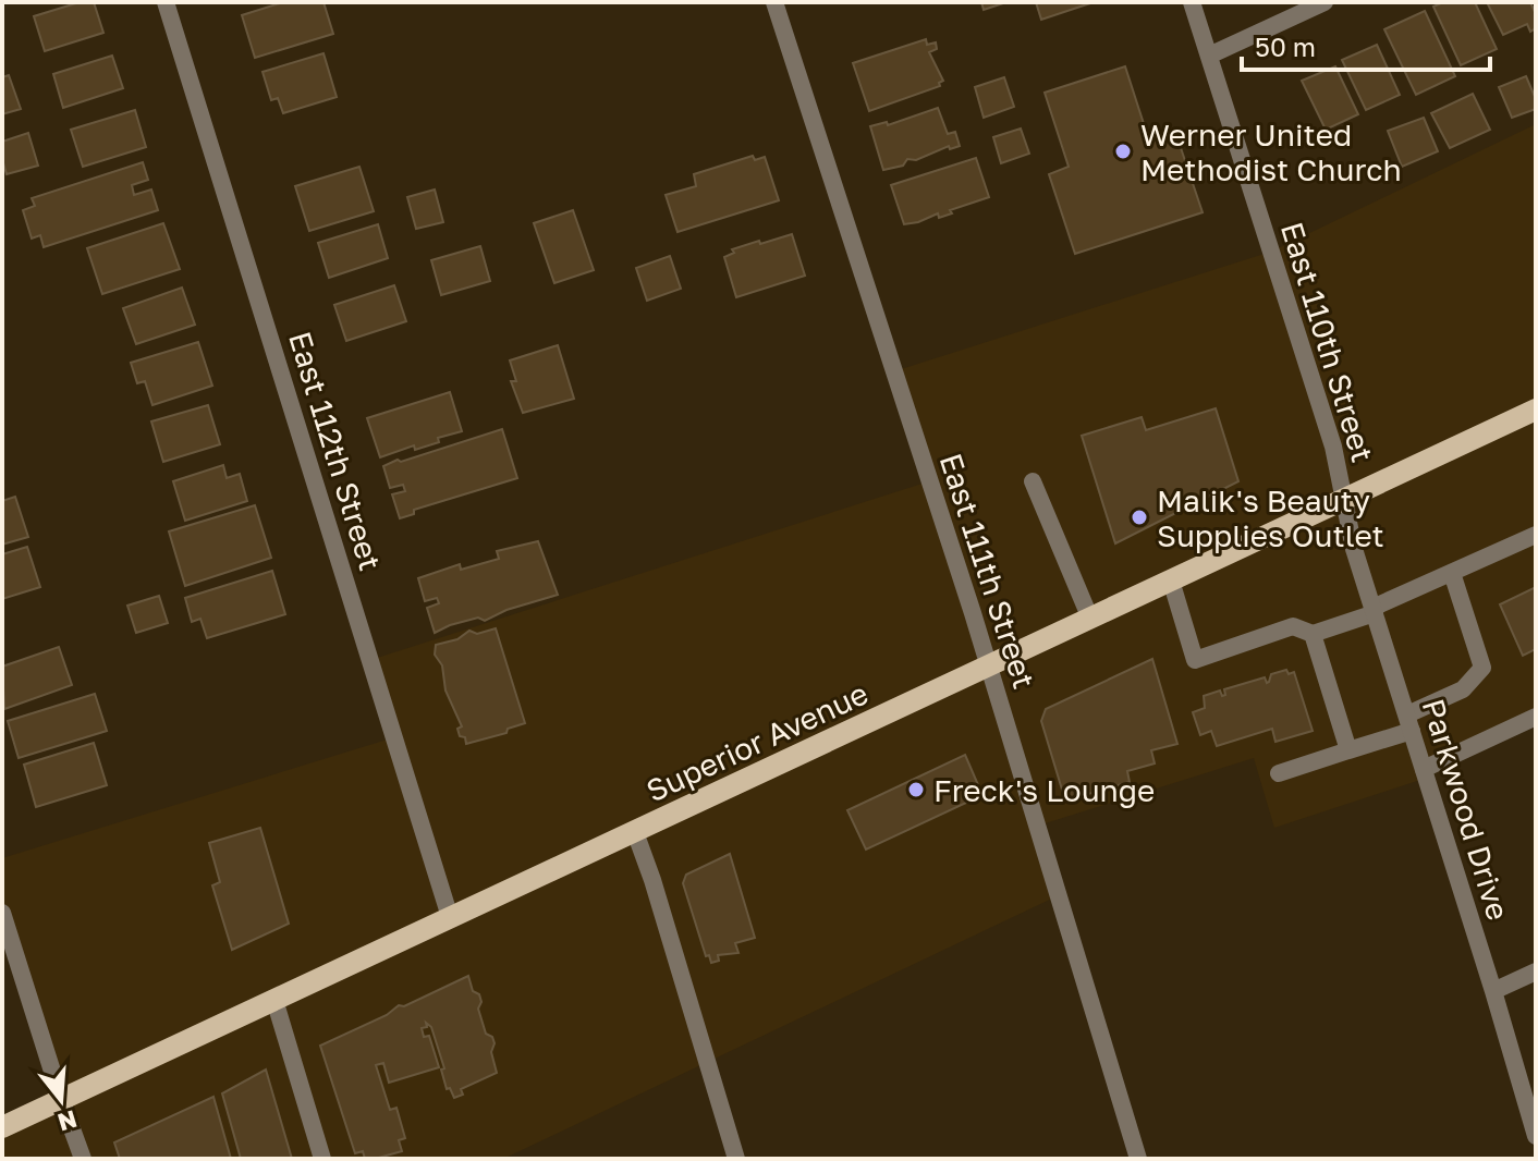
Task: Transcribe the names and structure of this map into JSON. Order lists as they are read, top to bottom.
{
  "streets": {
    "main road": ["Superior Avenue"],
    "street": [
      "East 110th Street",
      "East 112th Street",
      "East 111th Street",
      "Parkwood Drive"
    ]
  },
  "crossings": [
    ["East 110th Street", "Superior Avenue"],
    ["East 110th Street", "Parkwood Drive"],
    ["East 112th Street", "Superior Avenue"],
    ["East 111th Street", "Superior Avenue"],
    ["Superior Avenue", "Parkwood Drive"]
  ],
  "places": ["Werner United Methodist Church", "Malik's Beauty Supplies Outlet", "Freck's Lounge"],
  "scale_bar": "50 m",
  "north": "bottom"
}
